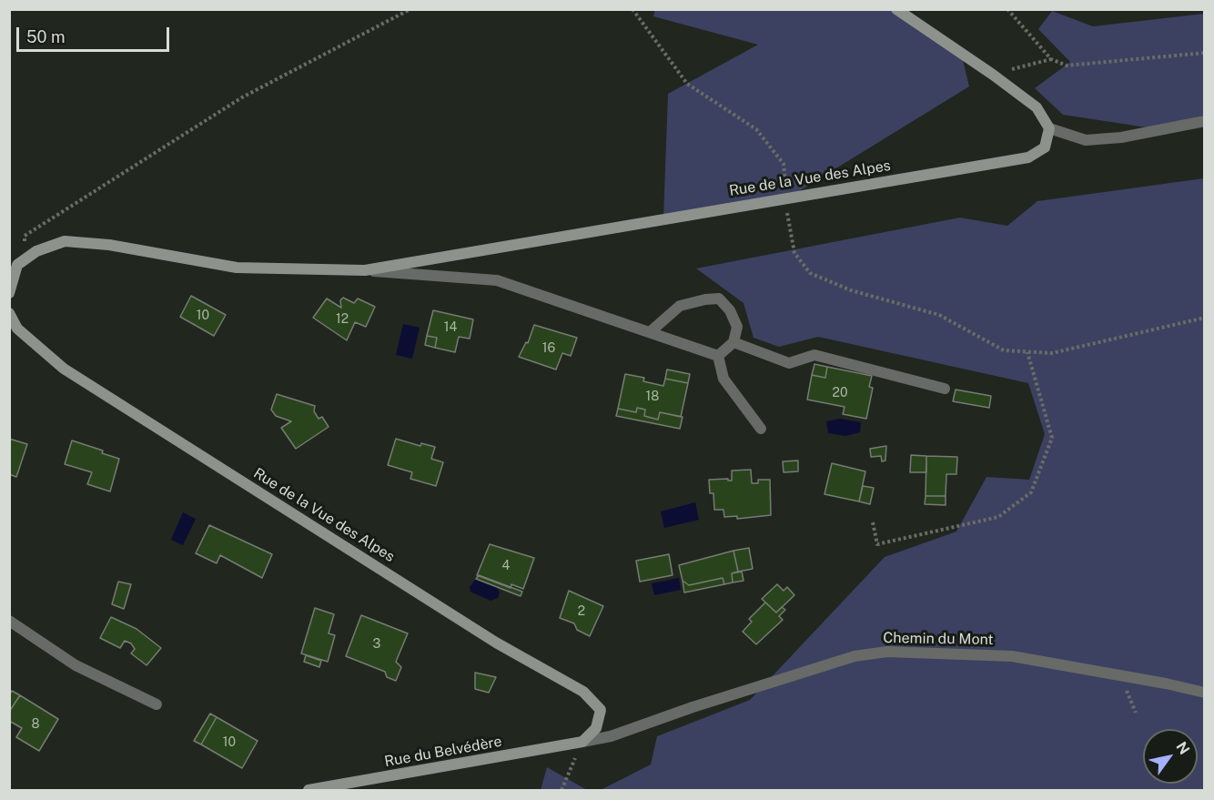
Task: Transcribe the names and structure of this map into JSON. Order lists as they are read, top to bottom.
{
  "streets": {
    "street": ["Rue de la Vue des Alpes", "Chemin du Mont", "Rue du Belvédère"]
  },
  "crossings": [
    ["Rue de la Vue des Alpes", "Chemin du Mont"],
    ["Rue de la Vue des Alpes", "Rue du Belvédère"],
    ["Chemin du Mont", "Rue du Belvédère"]
  ],
  "house_numbers": [
    "10",
    "12",
    "14",
    "16",
    "20",
    "18",
    "4",
    "2",
    "3",
    "8",
    "10"
  ],
  "scale_bar": "50 m",
  "north": "top right"
}
